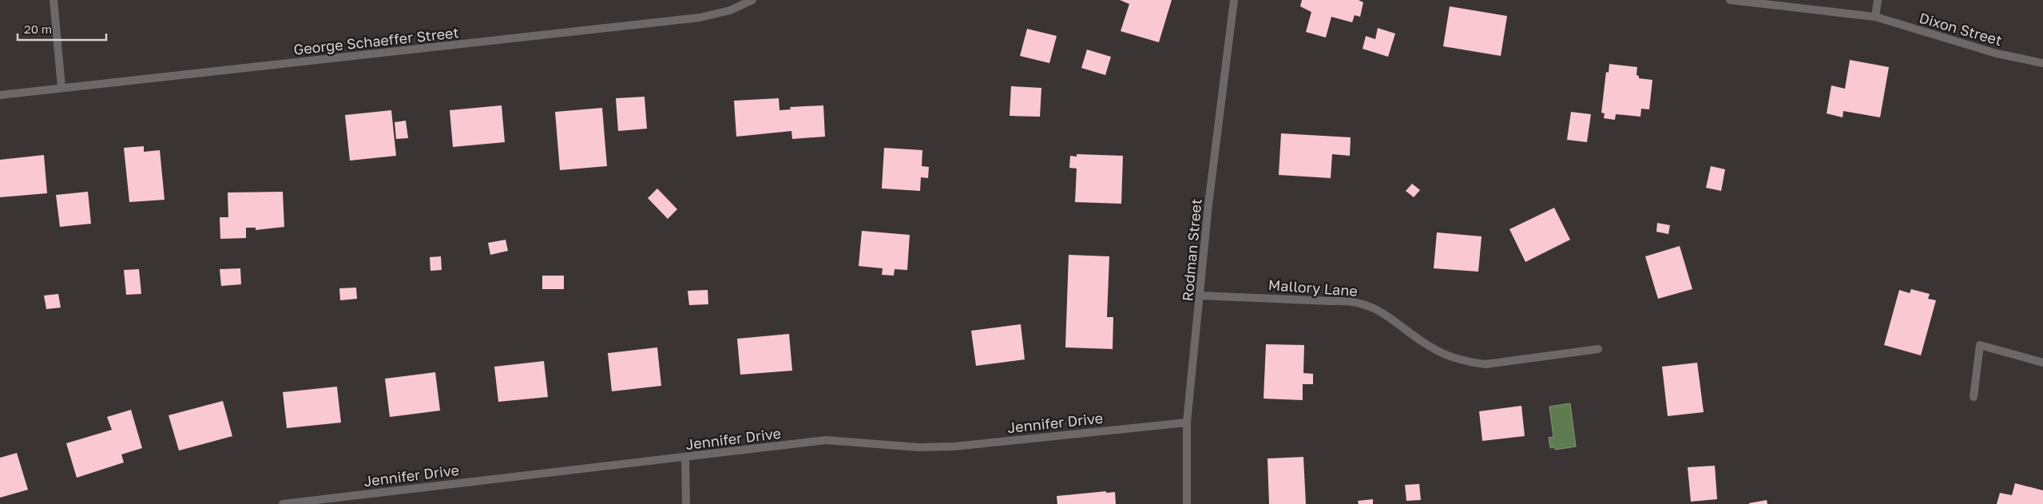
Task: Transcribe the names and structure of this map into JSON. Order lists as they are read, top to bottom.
{
  "streets": {
    "street": [
      "Dixon Street",
      "George Schaeffer Street",
      "Rodman Street",
      "Mallory Lane",
      "Jennifer Drive"
    ]
  },
  "crossings": [
    ["Rodman Street", "Mallory Lane"],
    ["Rodman Street", "Jennifer Drive"]
  ],
  "scale_bar": "20 m"
}
